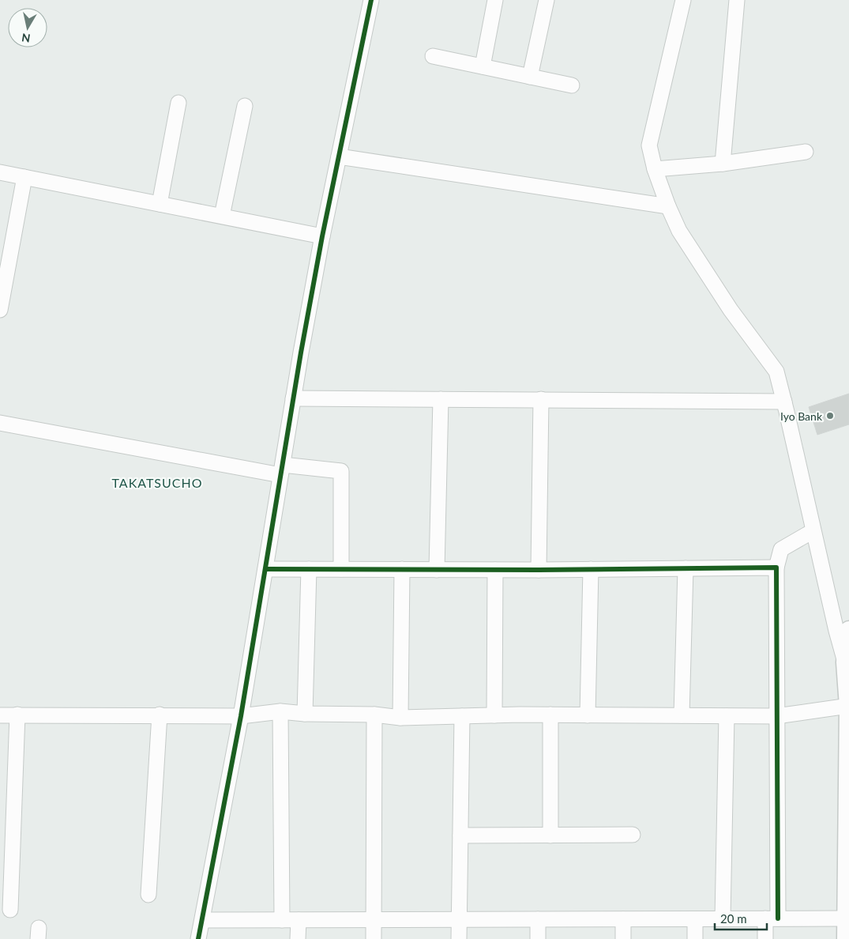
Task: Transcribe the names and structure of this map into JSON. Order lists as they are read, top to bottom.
{
  "districts": ["TAKATSUCHO"],
  "places": ["Iyo Bank"],
  "scale_bar": "20 m",
  "north": "bottom"
}
